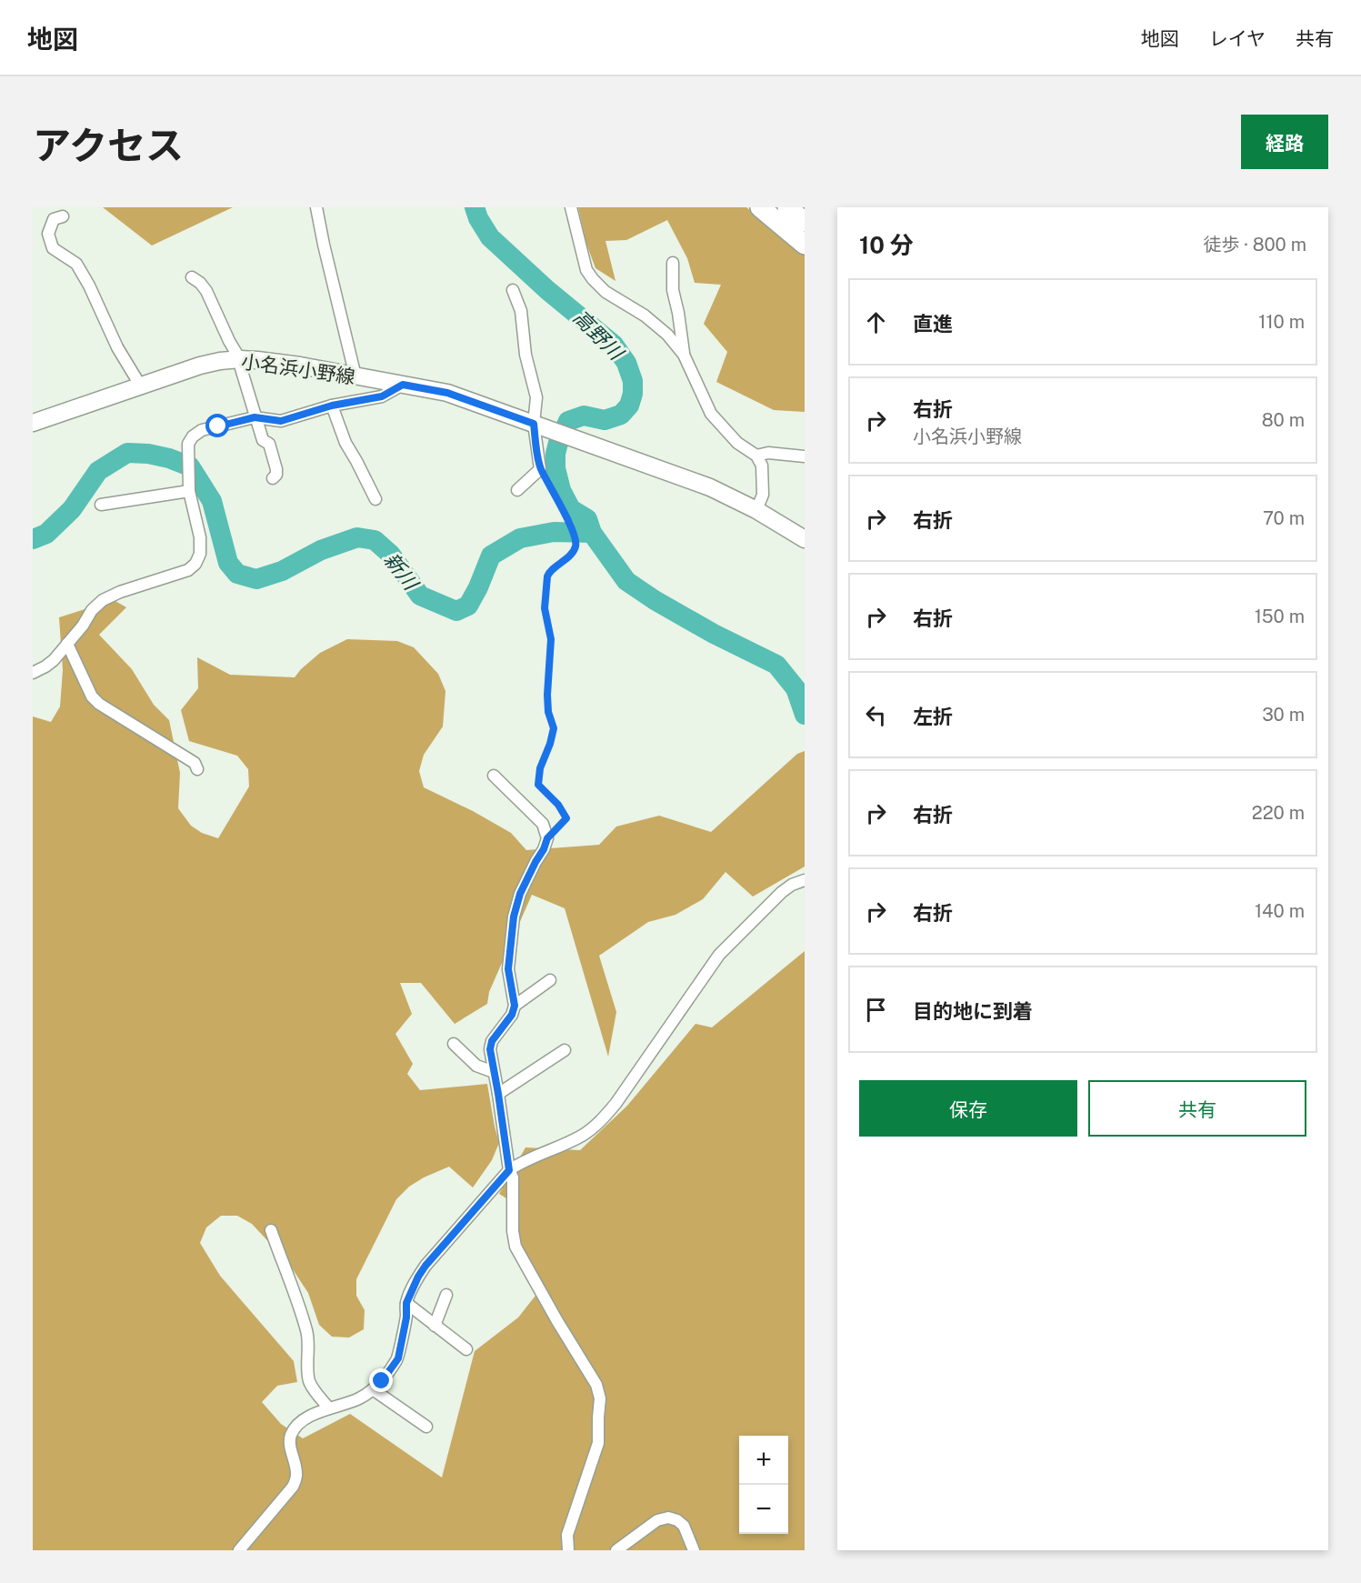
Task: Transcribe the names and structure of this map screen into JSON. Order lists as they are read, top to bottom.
{
  "streets": {
    "main road": ["小名浜小野線"]
  },
  "water": ["高野川", "新川"],
  "page": {
    "header": "地図",
    "nav": ["地図", "レイヤ", "共有"],
    "title": "アクセス",
    "buttons": [
      "経路",
      ["保存", "共有"]
    ],
    "heading": ["10 分", "徒歩 · 800 m"],
    "list": [
      ["直進", "110 m"],
      ["右折", "小名浜小野線", "80 m"],
      ["右折", "70 m"],
      ["右折", "150 m"],
      ["左折", "30 m"],
      ["右折", "220 m"],
      ["右折", "140 m"],
      "目的地に到着"
    ],
    "map_buttons": ["+", "−"]
  }
}
